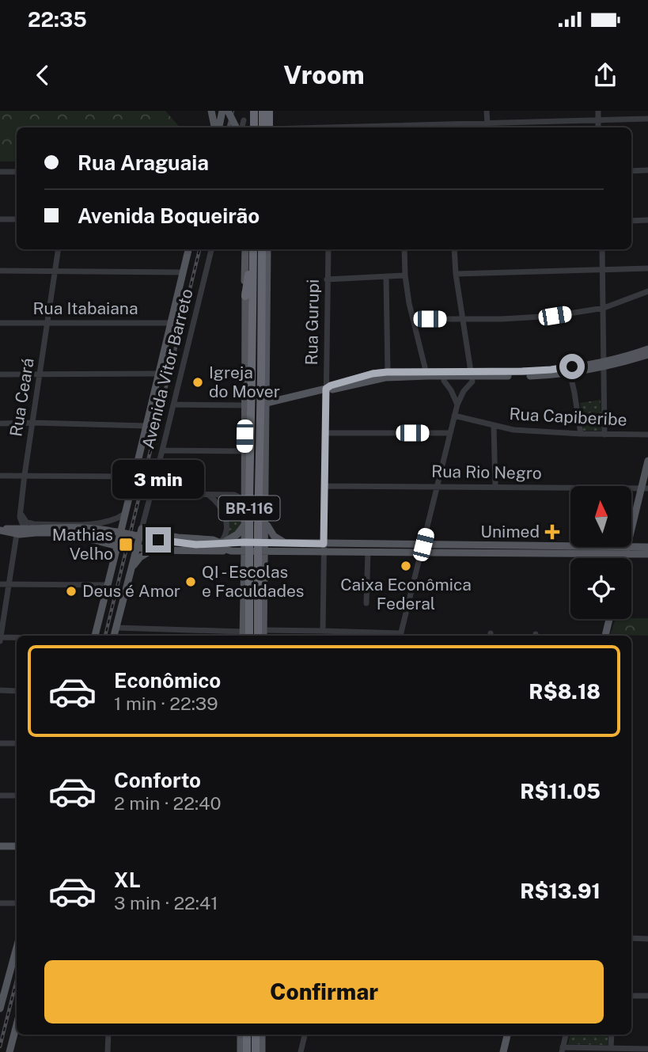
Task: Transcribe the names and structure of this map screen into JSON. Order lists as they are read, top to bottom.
{
  "streets": {
    "highway": ["BR-116"],
    "street": [
      "Rua Itabaiana",
      "Rua Gurupi",
      "Avenida Vitor Barreto",
      "Rua Ceará",
      "Rua Capiberibe",
      "Rua Rio Negro"
    ]
  },
  "crossings": [
    ["Rua Itabaiana", "Rua Ceará"],
    ["Rua Gurupi", "Rua Rio Negro"]
  ],
  "places": {
    "other": [
      "Igreja do Mover",
      "Caixa Econômica Federal",
      "QI - Escolas e Faculdades",
      "Deus é Amor"
    ],
    "health": ["Unimed"],
    "transit": ["Mathias Velho"]
  },
  "north": "top",
  "page": {
    "status": "22:35",
    "header": "Vroom",
    "banner": ["Rua Araguaia", "Avenida Boqueirão"],
    "bubble": "3 min",
    "list": [
      {
        "name": "Econômico",
        "note": "1 min · 22:39",
        "value": "R$8.18"
      },
      {
        "name": "Conforto",
        "note": "2 min · 22:40",
        "value": "R$11.05"
      },
      {
        "name": "XL",
        "note": "3 min · 22:41",
        "value": "R$13.91"
      }
    ],
    "buttons": "Confirmar"
  }
}
